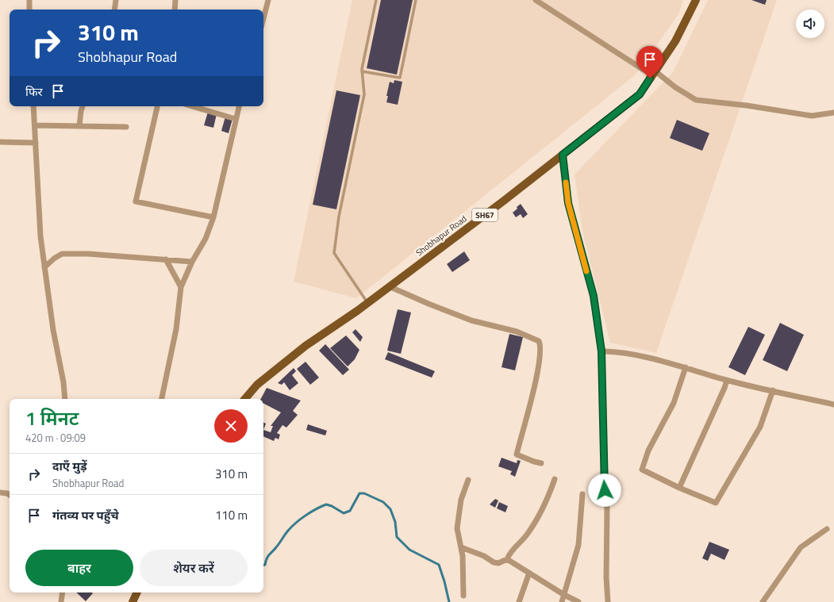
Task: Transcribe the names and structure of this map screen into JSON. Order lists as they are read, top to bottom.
{
  "streets": {
    "main road": ["SH67", "Shobhapur Road"]
  },
  "page": {
    "turn": ["310 m", "Shobhapur Road"],
    "then": "फिर",
    "heading": ["1 मिनट", "420 m · 09:09"],
    "list": [
      {
        "name": "दाएँ मुड़ें",
        "note": "Shobhapur Road",
        "value": "310 m"
      },
      {
        "name": "गंतव्य पर पहुँचे",
        "value": "110 m"
      }
    ],
    "buttons": ["बाहर", "शेयर करें"]
  }
}
